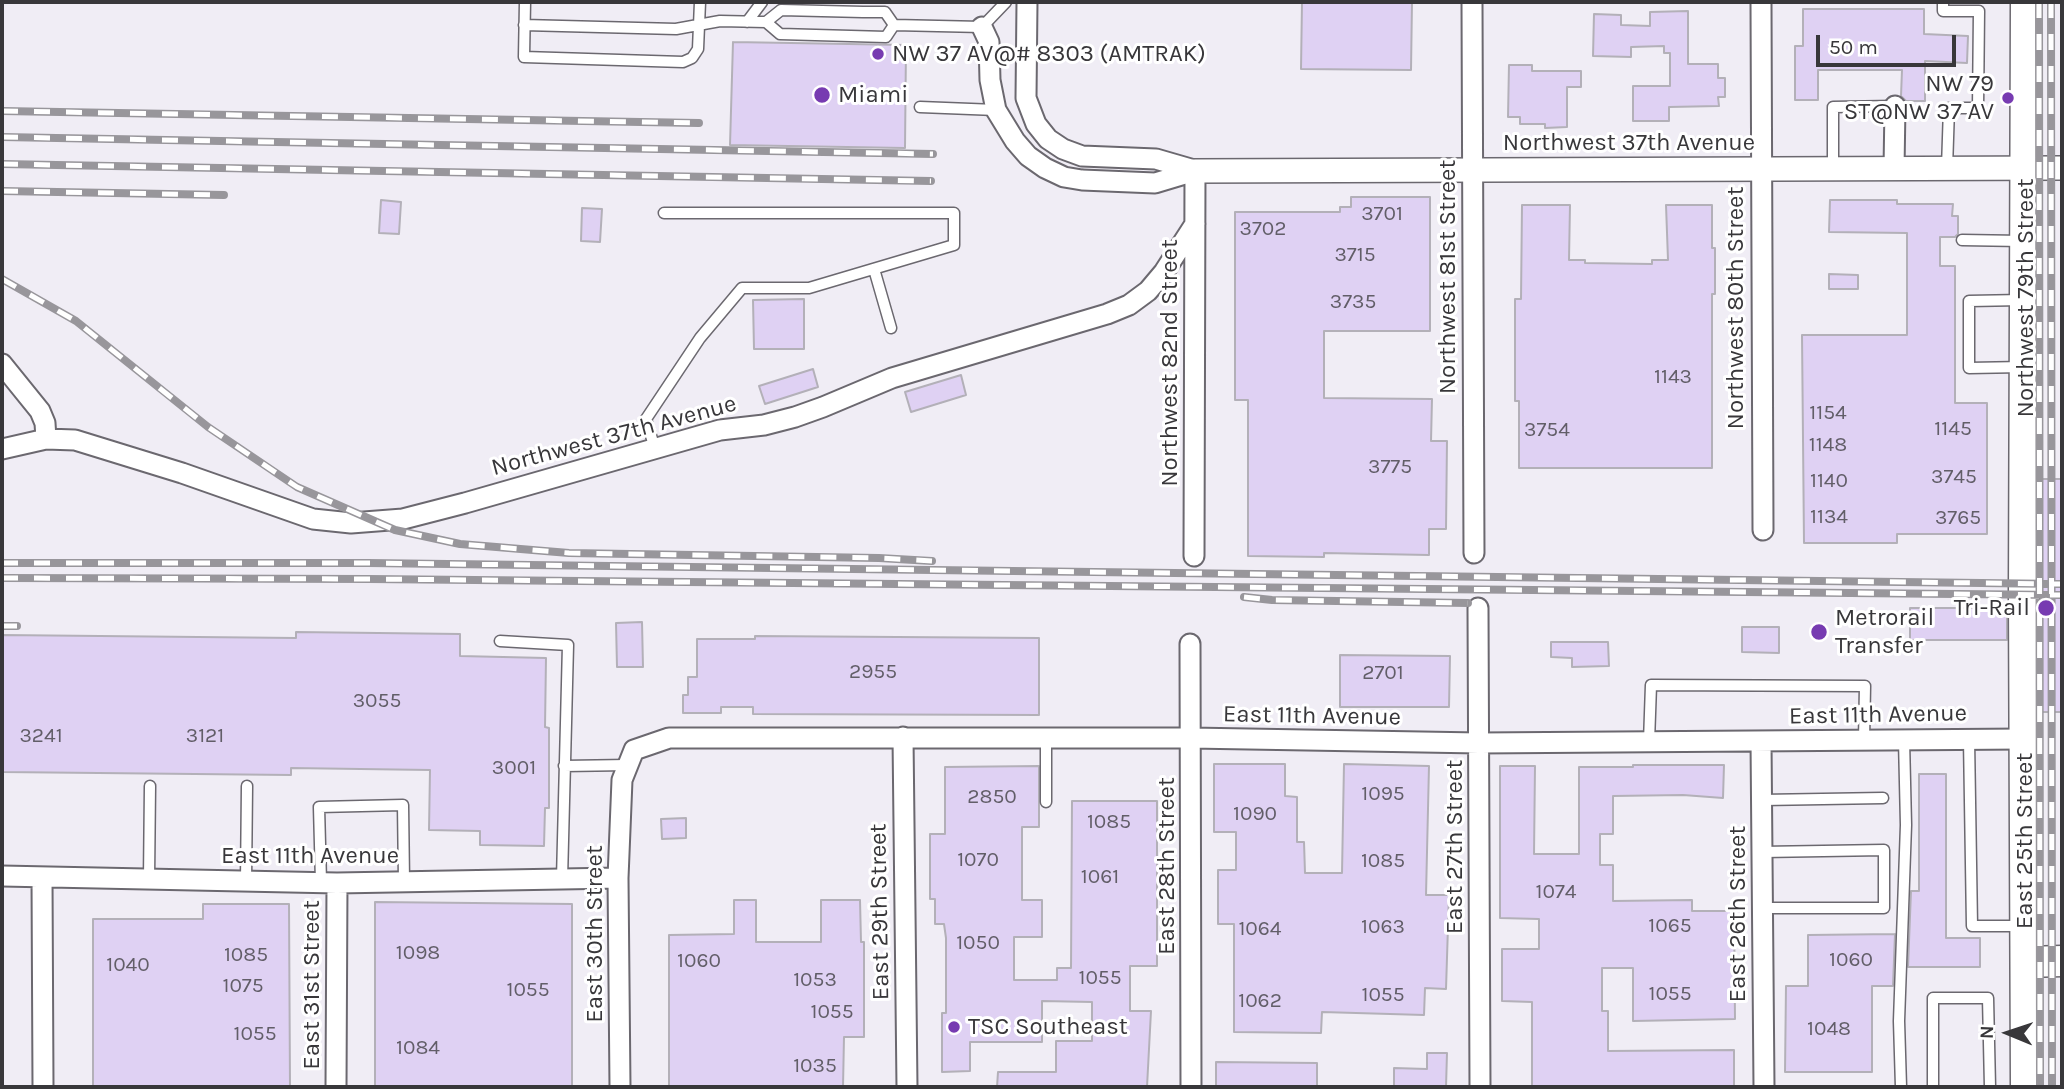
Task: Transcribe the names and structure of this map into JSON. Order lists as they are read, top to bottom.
{
  "streets": {
    "main road": ["Northwest 79th Street", "East 25th Street"],
    "street": [
      "Northwest 37th Avenue",
      "Northwest 81st Street",
      "Northwest 80th Street",
      "Northwest 82nd Street",
      "East 11th Avenue",
      "East 27th Street",
      "East 28th Street",
      "East 29th Street",
      "East 26th Street",
      "East 30th Street",
      "East 31st Street"
    ]
  },
  "crossings": [
    ["Northwest 37th Avenue", "Northwest 81st Street"],
    ["Northwest 37th Avenue", "Northwest 79th Street"],
    ["Northwest 37th Avenue", "Northwest 80th Street"],
    ["Northwest 37th Avenue", "Northwest 82nd Street"],
    ["Northwest 79th Street", "East 25th Street"],
    ["East 11th Avenue", "East 25th Street"],
    ["East 11th Avenue", "East 27th Street"],
    ["East 11th Avenue", "East 28th Street"],
    ["East 11th Avenue", "East 29th Street"],
    ["East 11th Avenue", "East 26th Street"],
    ["East 11th Avenue", "East 30th Street"],
    ["East 11th Avenue", "East 31st Street"]
  ],
  "places": [
    "NW 37 AV@# 8303 (AMTRAK)",
    "Miami",
    "NW 79 ST@NW 37 AV",
    "Tri-Rail",
    "Metrorail Transfer",
    "TSC Southeast"
  ],
  "house_numbers": [
    "3701",
    "3702",
    "3715",
    "3735",
    "1143",
    "1154",
    "1145",
    "3754",
    "1148",
    "3775",
    "3745",
    "1140",
    "1134",
    "3765",
    "2955",
    "2701",
    "3055",
    "3241",
    "3121",
    "3001",
    "1095",
    "2850",
    "1090",
    "1085",
    "1070",
    "1085",
    "1061",
    "1074",
    "1065",
    "1063",
    "1064",
    "1050",
    "1098",
    "1085",
    "1060",
    "1060",
    "1040",
    "1055",
    "1053",
    "1075",
    "1055",
    "1055",
    "1055",
    "1062",
    "1055",
    "1048",
    "1055",
    "1084",
    "1035"
  ],
  "scale_bar": "50 m",
  "north": "left"
}
